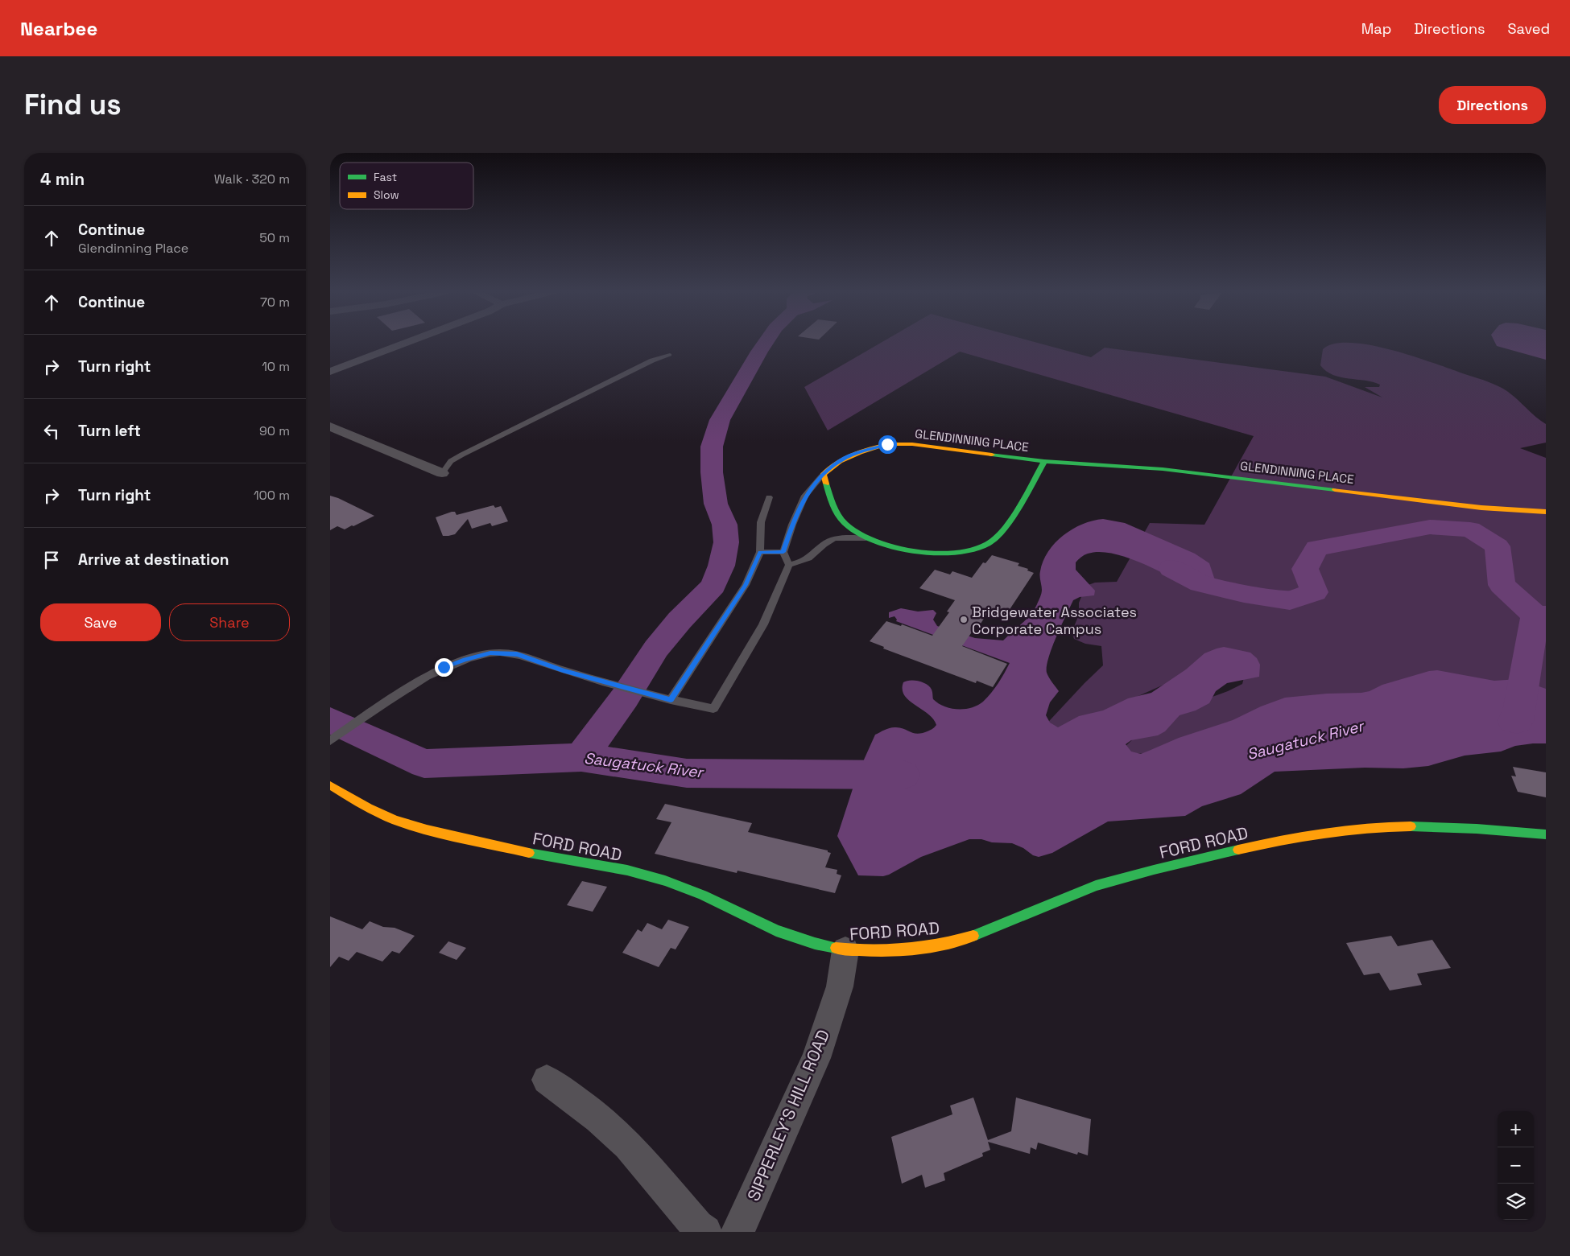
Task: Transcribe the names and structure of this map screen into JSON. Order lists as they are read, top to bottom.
{
  "streets": {
    "street": ["GLENDINNING PLACE", "FORD ROAD", "SIPPERLEY'S HILL ROAD"]
  },
  "crossings": [
    ["FORD ROAD", "SIPPERLEY'S HILL ROAD"]
  ],
  "water": ["Saugatuck River"],
  "places": ["Bridgewater Associates Corporate Campus"],
  "legend": ["Fast", "Slow"],
  "page": {
    "header": "Nearbee",
    "nav": ["Map", "Directions", "Saved"],
    "buttons": [
      "Directions",
      ["Save", "Share"]
    ],
    "title": "Find us",
    "heading": ["4 min", "Walk · 320 m"],
    "list": [
      ["Continue", "Glendinning Place", "50 m"],
      ["Continue", "70 m"],
      ["Turn right", "10 m"],
      ["Turn left", "90 m"],
      ["Turn right", "100 m"],
      "Arrive at destination"
    ],
    "map_buttons": ["+", "−"]
  }
}
